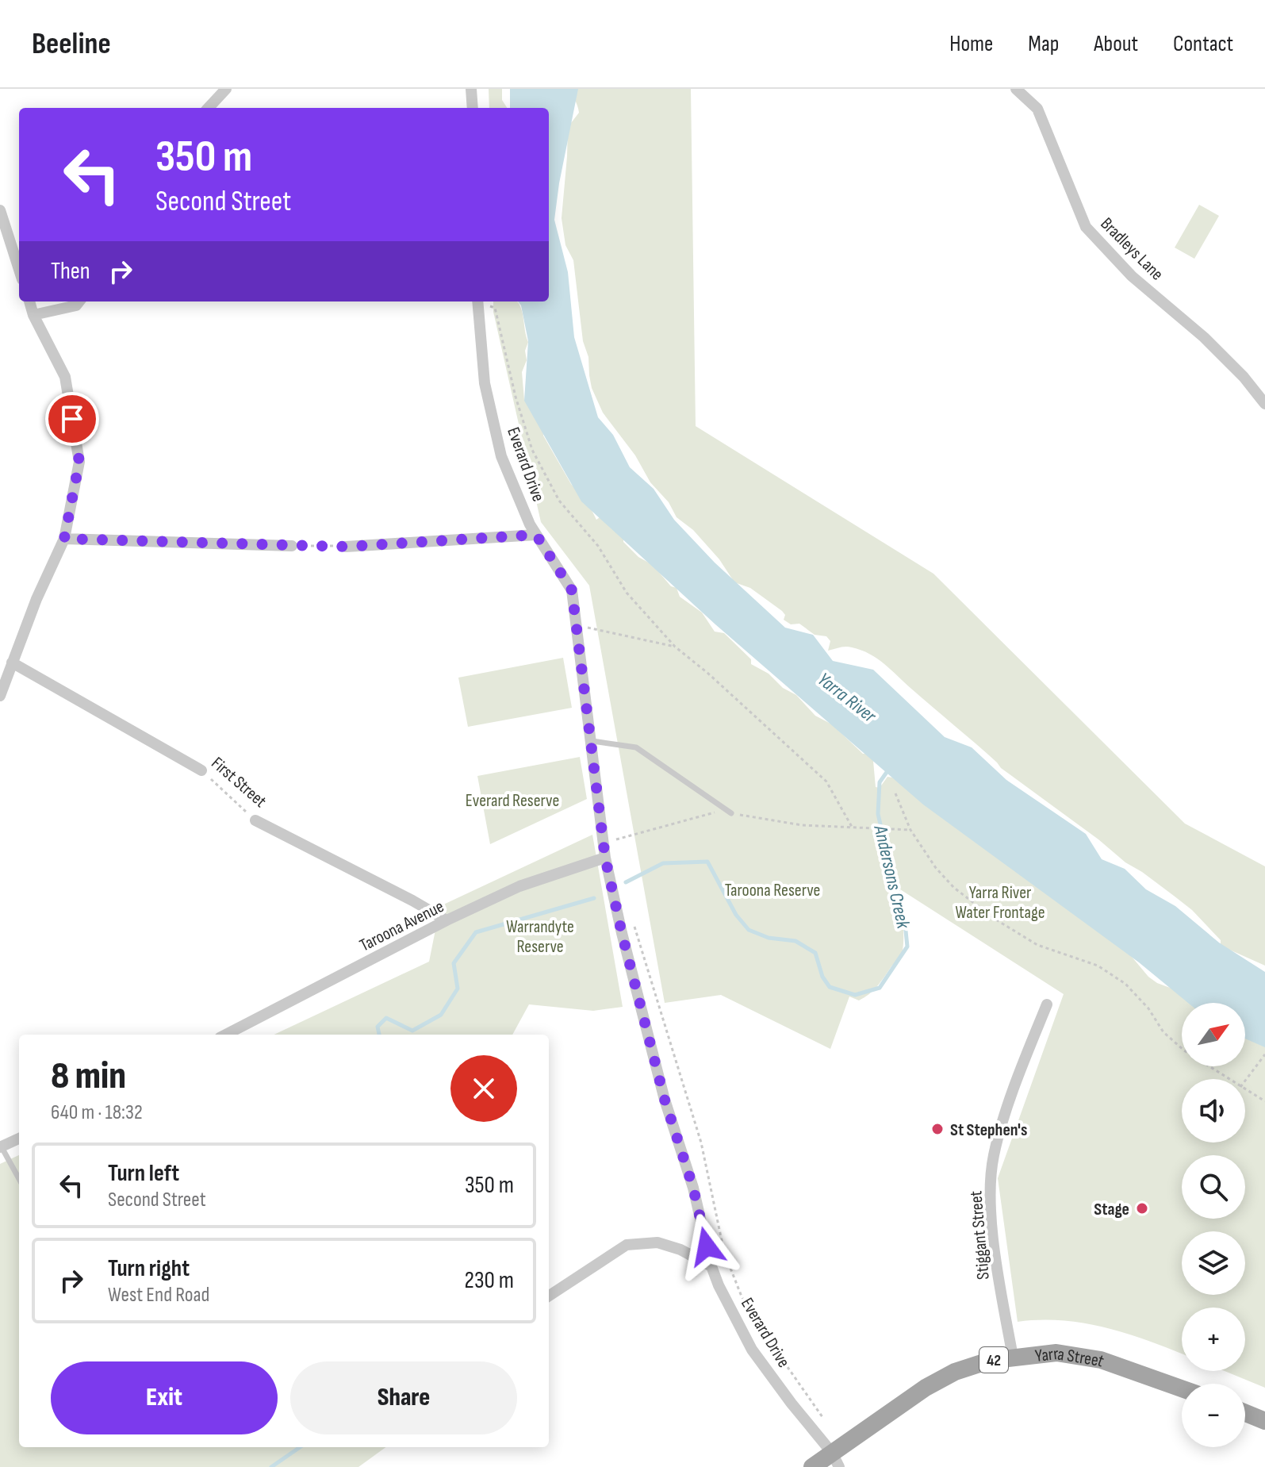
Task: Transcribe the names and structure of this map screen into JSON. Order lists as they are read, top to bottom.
{
  "streets": {
    "main road": ["Yarra Street", "42"],
    "street": [
      "Bradleys Lane",
      "Everard Drive",
      "First Street",
      "Taroona Avenue",
      "Stiggant Street"
    ]
  },
  "crossings": [
    ["Everard Drive", "Taroona Avenue"],
    ["Everard Drive", "Yarra Street"],
    ["First Street", "Taroona Avenue"],
    ["Stiggant Street", "Yarra Street"]
  ],
  "water": ["Yarra River", "Andersons Creek"],
  "parks": [
    "Everard Reserve",
    "Taroona Reserve",
    "Yarra River Water Frontage",
    "Warrandyte Reserve"
  ],
  "places": ["St Stephen's", "Stage"],
  "north": "top right",
  "page": {
    "header": "Beeline",
    "nav": [
      "Home",
      "Map",
      "About",
      "Contact"
    ],
    "turn": ["350 m", "Second Street"],
    "then": "Then",
    "map_buttons": ["+", "−"],
    "heading": ["8 min", "640 m · 18:32"],
    "list": [
      {
        "name": "Turn left",
        "note": "Second Street",
        "value": "350 m"
      },
      {
        "name": "Turn right",
        "note": "West End Road",
        "value": "230 m"
      }
    ],
    "buttons": ["Exit", "Share"]
  }
}
